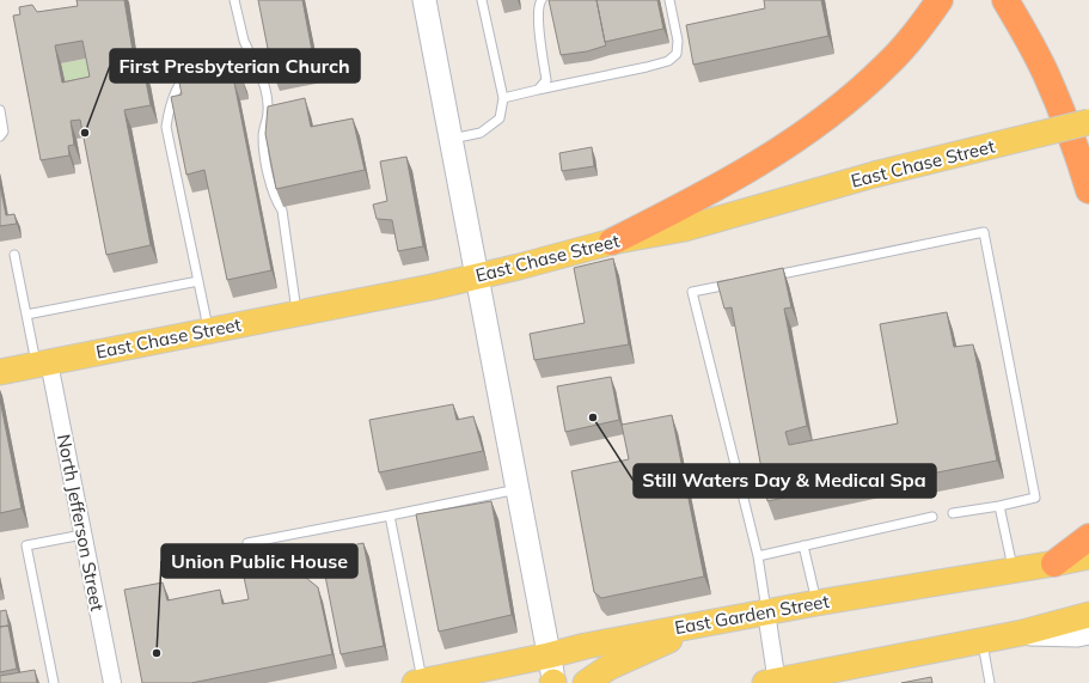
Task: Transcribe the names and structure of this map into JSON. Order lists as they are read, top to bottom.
{
  "streets": {
    "main road": ["East Chase Street", "East Garden Street"],
    "street": ["North Jefferson Street"]
  },
  "crossings": [
    ["East Chase Street", "North Jefferson Street"]
  ],
  "places": ["First Presbyterian Church", "Still Waters Day & Medical Spa", "Union Public House"]
}
